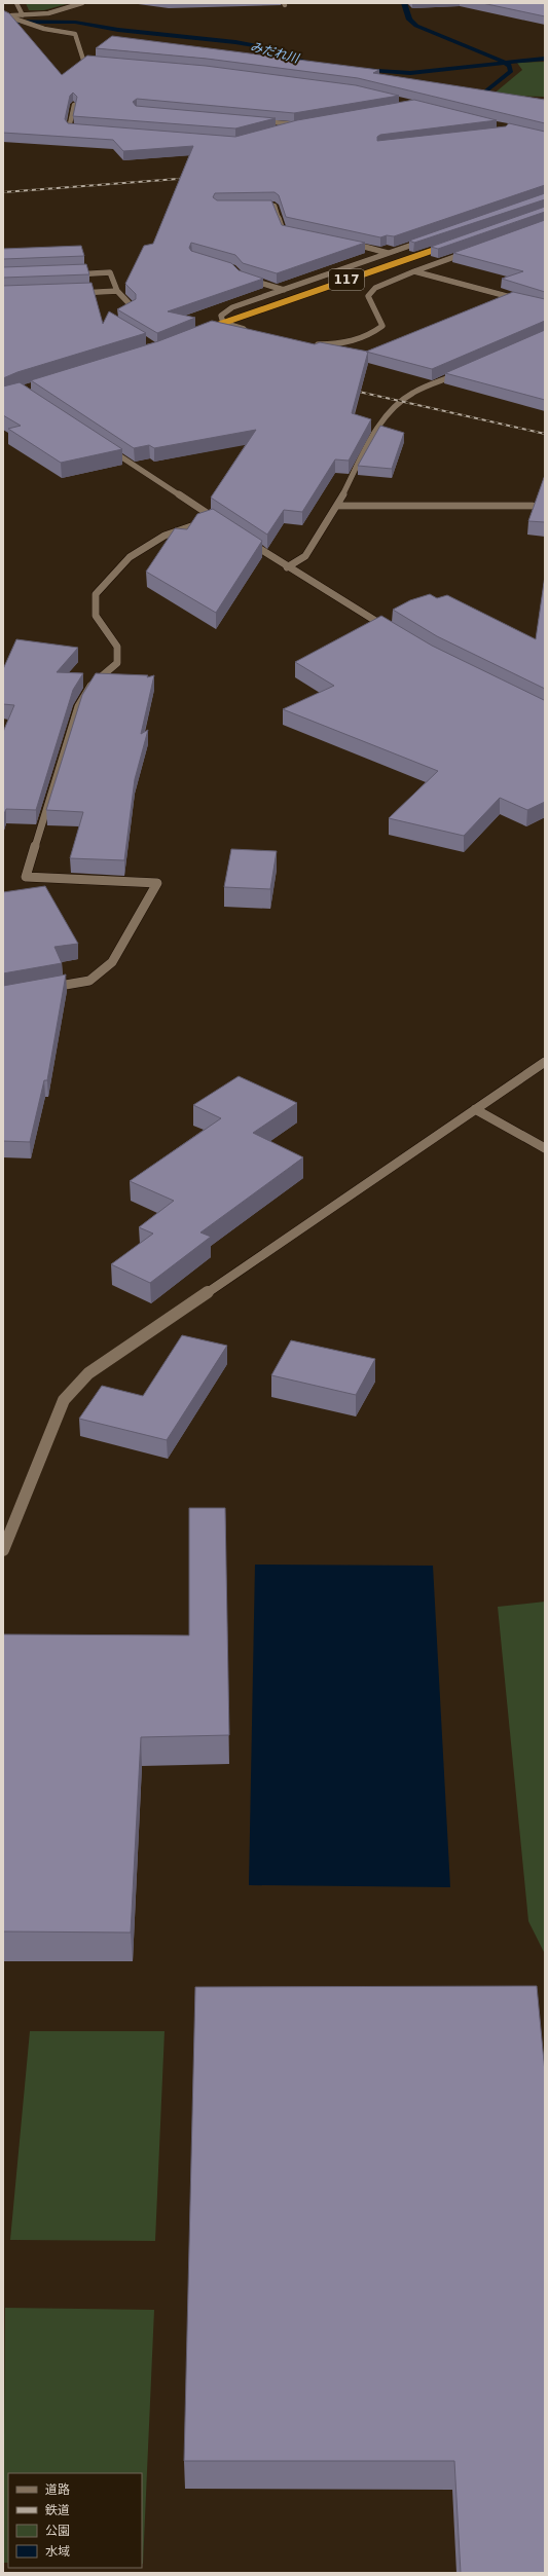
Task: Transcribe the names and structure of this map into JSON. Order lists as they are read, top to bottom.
{
  "streets": {
    "highway": ["117"]
  },
  "water": ["みだれ川"],
  "legend": [
    "道路",
    "鉄道",
    "公園",
    "水域"
  ]
}
